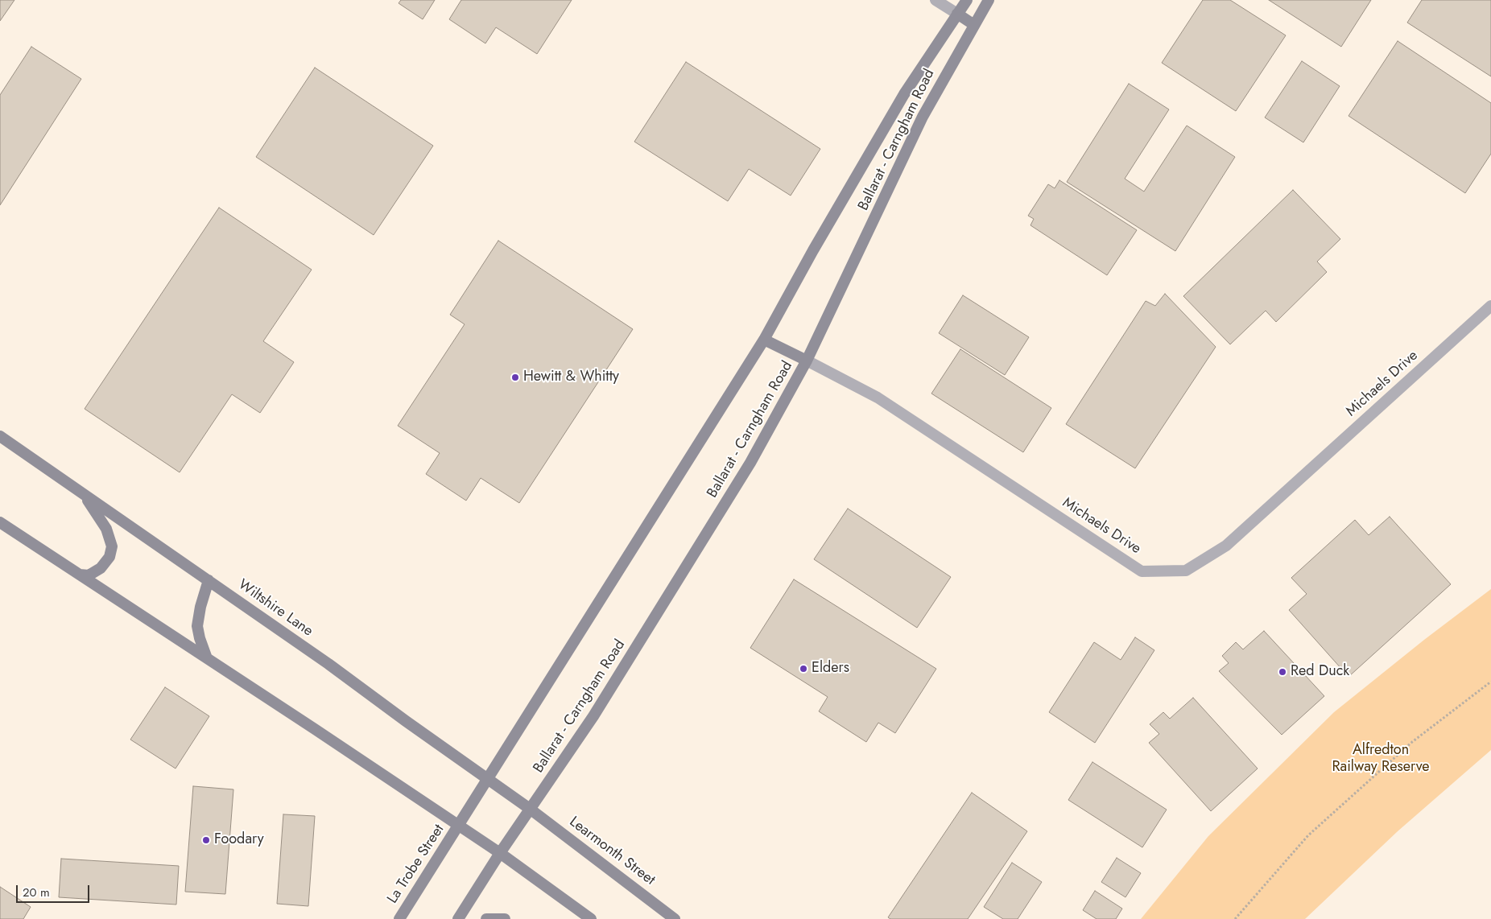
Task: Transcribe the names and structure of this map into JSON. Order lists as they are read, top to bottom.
{
  "streets": {
    "main road": [
      "Ballarat - Carngham Road",
      "Wiltshire Lane",
      "Learmonth Street",
      "La Trobe Street"
    ],
    "street": ["Michaels Drive"]
  },
  "crossings": [
    ["Ballarat - Carngham Road", "Michaels Drive"],
    ["Ballarat - Carngham Road", "Wiltshire Lane"],
    ["Ballarat - Carngham Road", "Learmonth Street"],
    ["Ballarat - Carngham Road", "La Trobe Street"],
    ["Wiltshire Lane", "Learmonth Street"]
  ],
  "parks": ["Alfredton Railway Reserve"],
  "places": [
    "Hewitt & Whitty",
    "Elders",
    "Red Duck",
    "Foodary"
  ],
  "scale_bar": "20 m"
}
